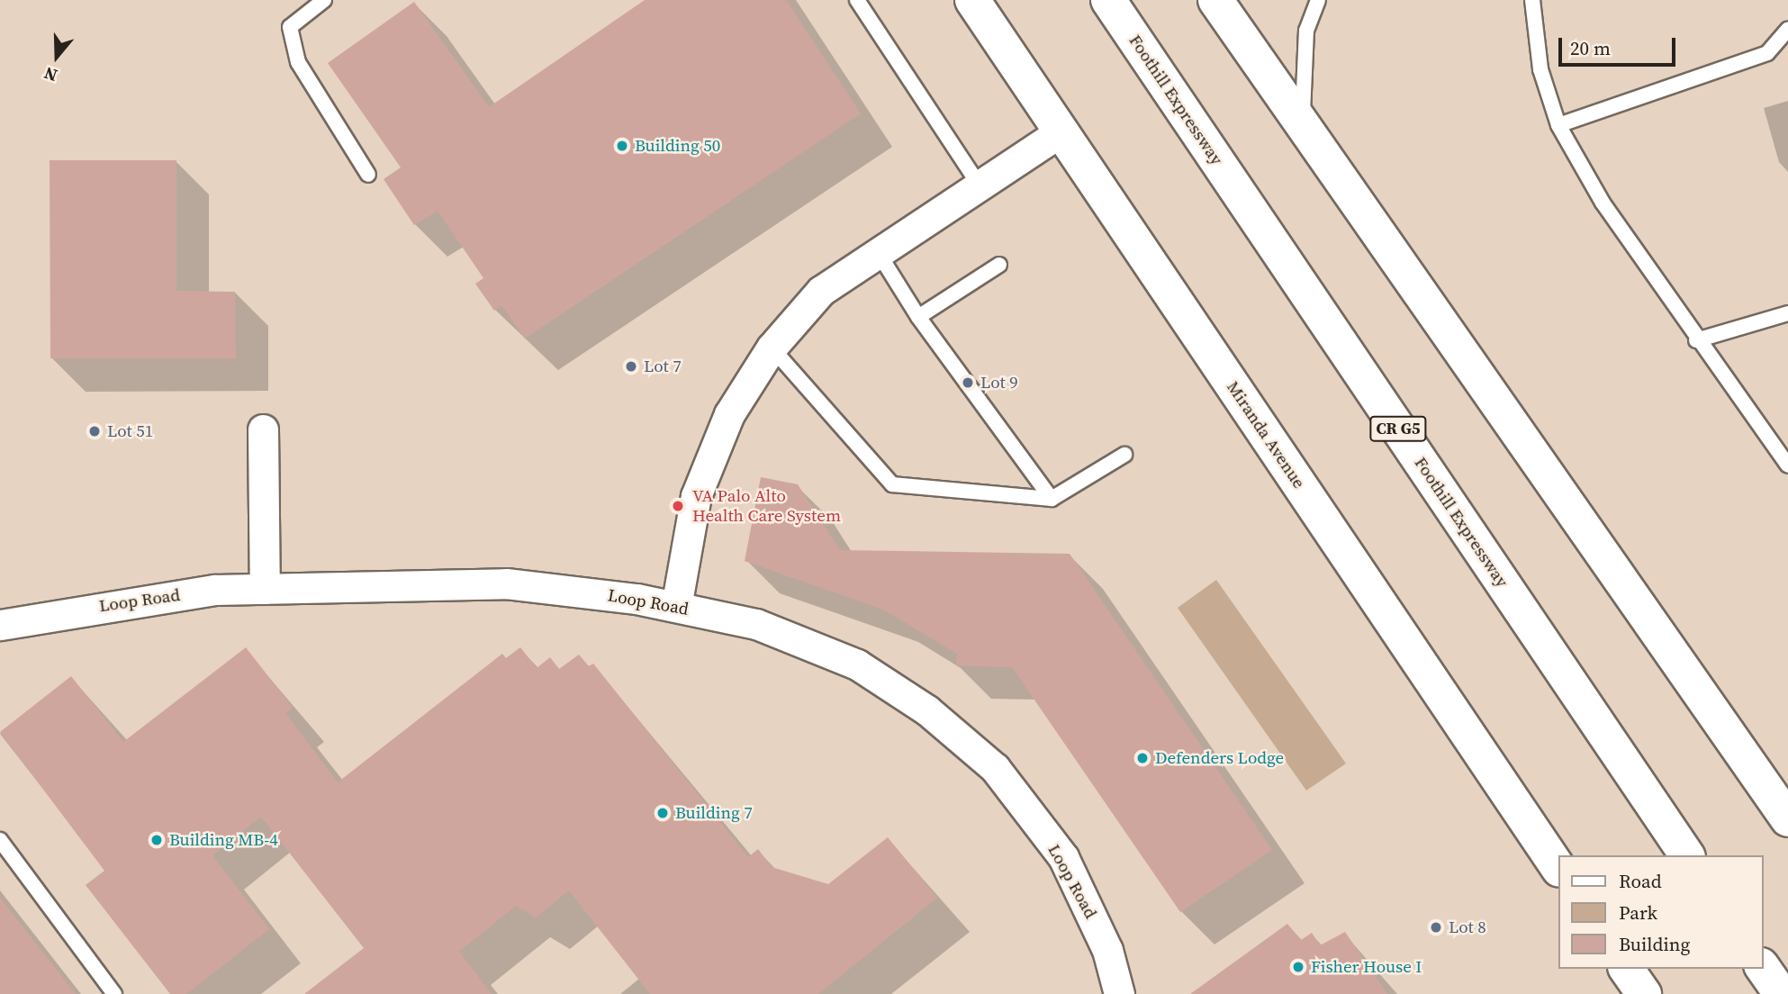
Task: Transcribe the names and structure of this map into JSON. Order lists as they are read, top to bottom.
{
  "streets": {
    "main road": ["Foothill Expressway", "CR G5", "Miranda Avenue"],
    "street": ["Loop Road"]
  },
  "places": [
    "Building 50",
    "Lot 7",
    "Lot 9",
    "Lot 51",
    "VA Palo Alto Health Care System",
    "Defenders Lodge",
    "Building 7",
    "Building MB-4",
    "Lot 8",
    "Fisher House I"
  ],
  "legend": ["Road", "Park", "Building"],
  "scale_bar": "20 m",
  "north": "bottom"
}
